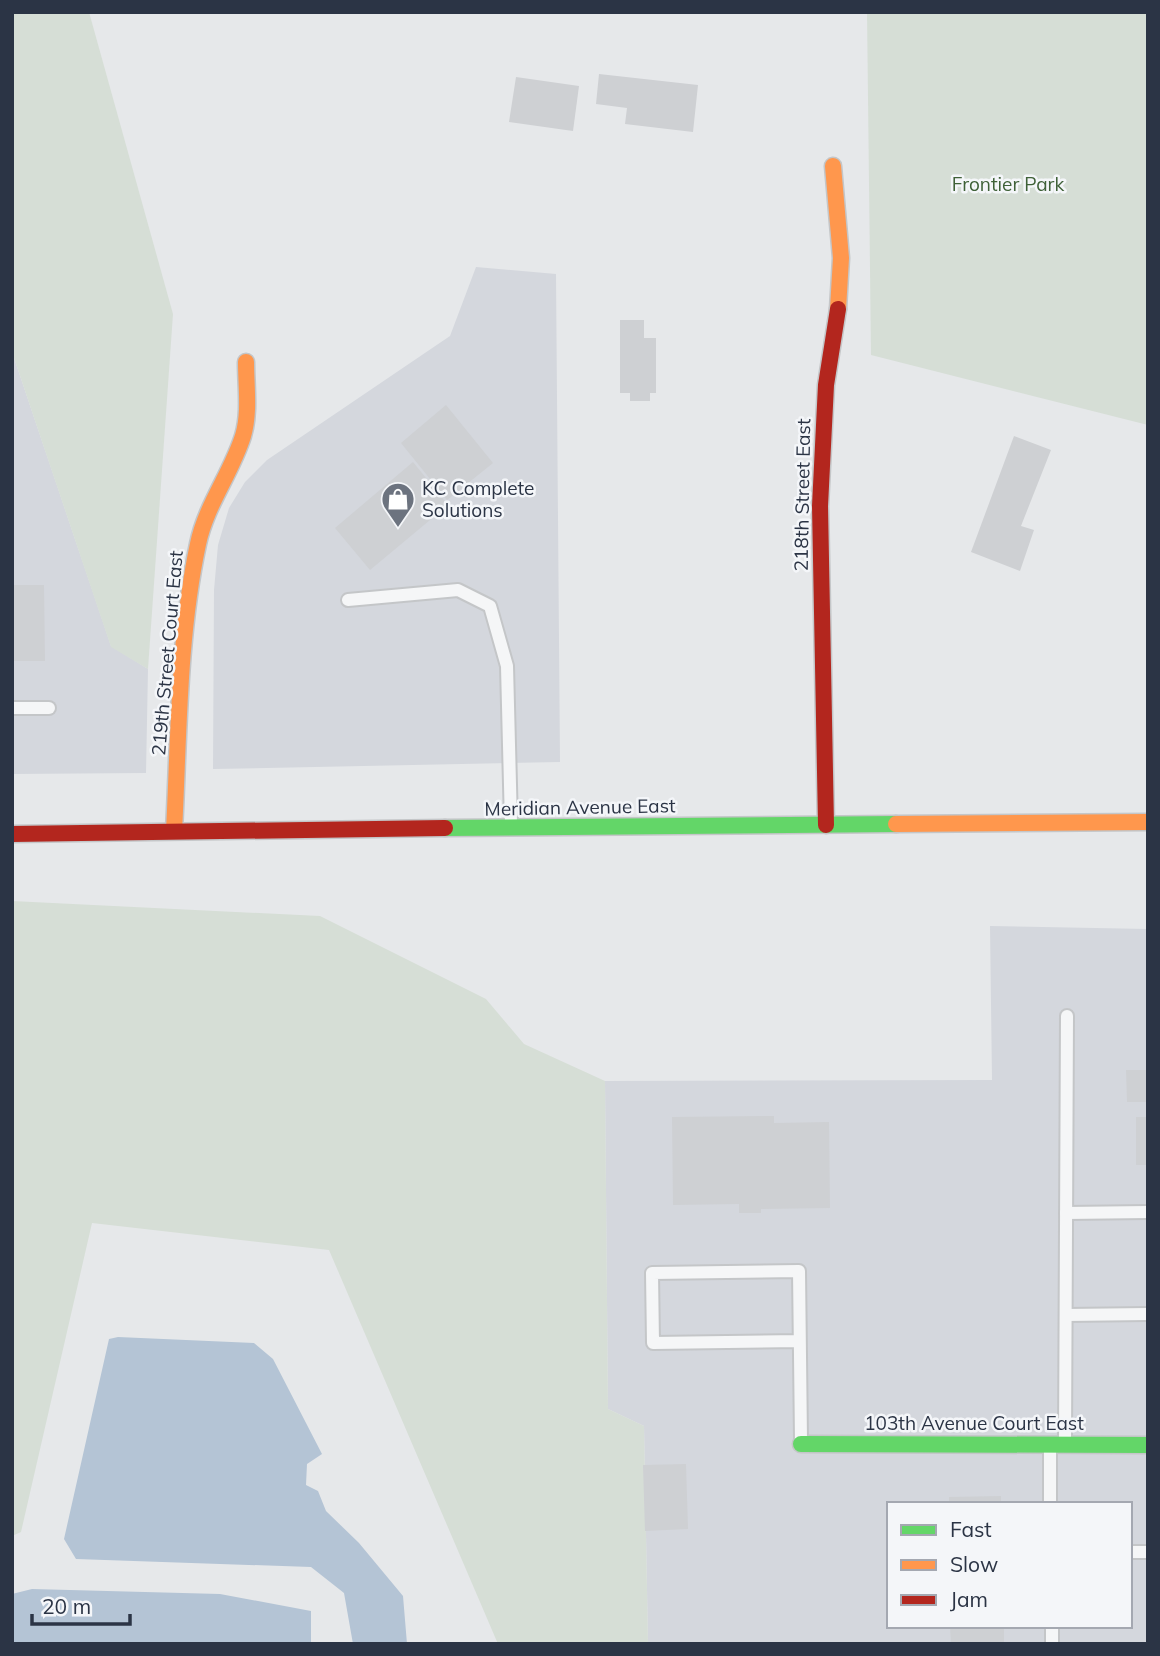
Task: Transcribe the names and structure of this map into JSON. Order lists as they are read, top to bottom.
{
  "streets": {
    "street": [
      "218th Street East",
      "219th Street Court East",
      "Meridian Avenue East",
      "103th Avenue Court East"
    ]
  },
  "crossings": [
    ["218th Street East", "Meridian Avenue East"],
    ["219th Street Court East", "Meridian Avenue East"]
  ],
  "parks": ["Frontier Park"],
  "places": {
    "shop": ["KC Complete Solutions"]
  },
  "legend": ["Fast", "Slow", "Jam"],
  "scale_bar": "20 m"
}
